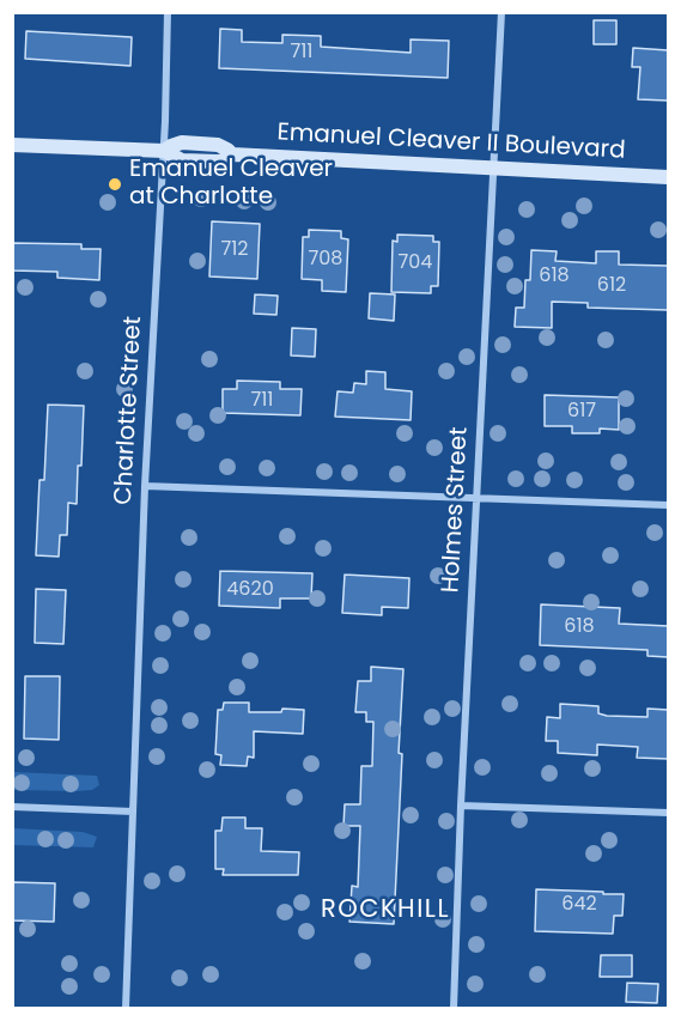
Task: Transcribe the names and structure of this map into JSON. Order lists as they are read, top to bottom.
{
  "streets": {
    "main road": ["Emanuel Cleaver II Boulevard"],
    "street": ["Charlotte Street", "Holmes Street"]
  },
  "crossings": [
    ["Emanuel Cleaver II Boulevard", "Charlotte Street"],
    ["Emanuel Cleaver II Boulevard", "Holmes Street"]
  ],
  "districts": ["ROCKHILL"],
  "places": ["Emanuel Cleaver at Charlotte"],
  "house_numbers": [
    "711",
    "712",
    "708",
    "704",
    "618",
    "612",
    "711",
    "617",
    "4620",
    "618",
    "642"
  ]
}
